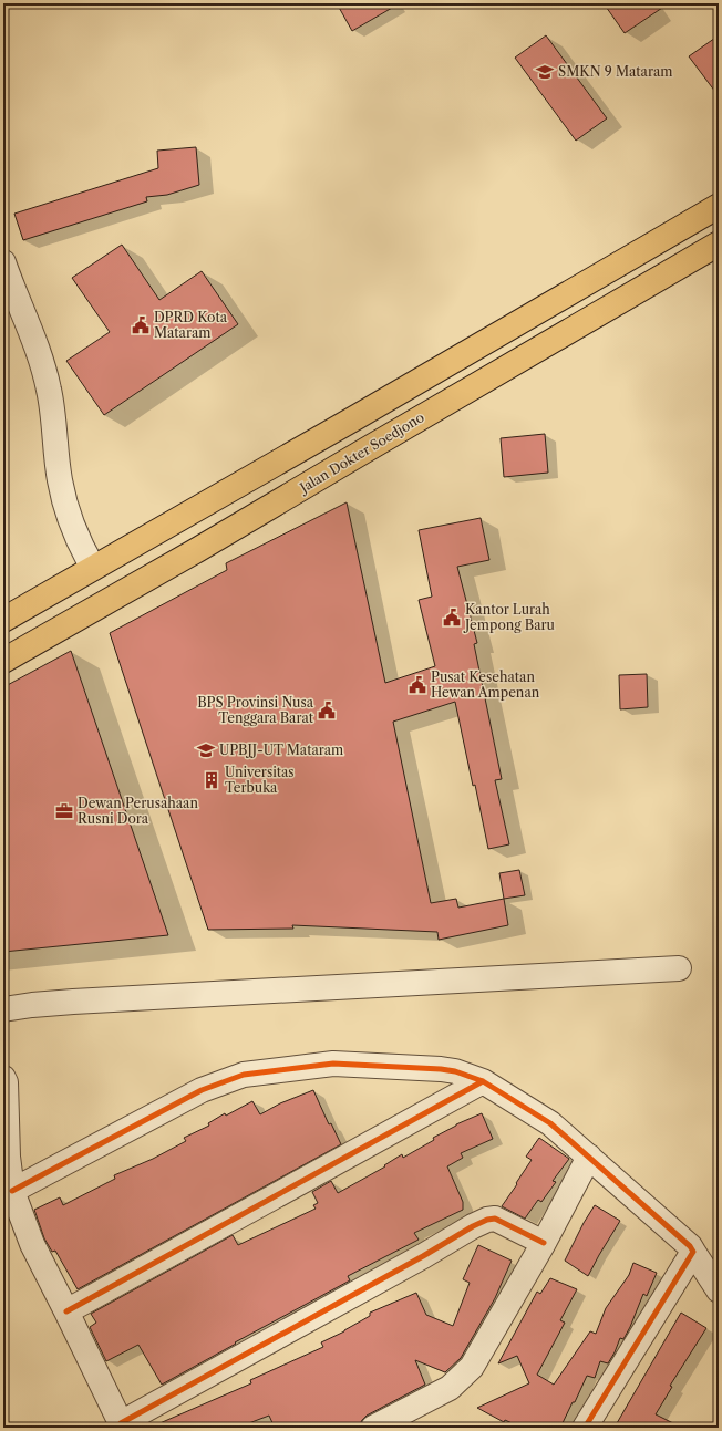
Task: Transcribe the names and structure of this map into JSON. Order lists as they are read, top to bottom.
{
  "streets": {
    "highway": ["Jalan Dokter Soedjono"]
  },
  "places": {
    "school or university": ["SMKN 9 Mataram", "UPBJJ-UT Mataram"],
    "public building": [
      "DPRD Kota Mataram",
      "Kantor Lurah Jempong Baru",
      "Pusat Kesehatan Hewan Ampenan",
      "BPS Provinsi Nusa Tenggara Barat"
    ],
    "building": ["Universitas Terbuka"],
    "office": ["Dewan Perusahaan Rusni Dora"]
  }
}
